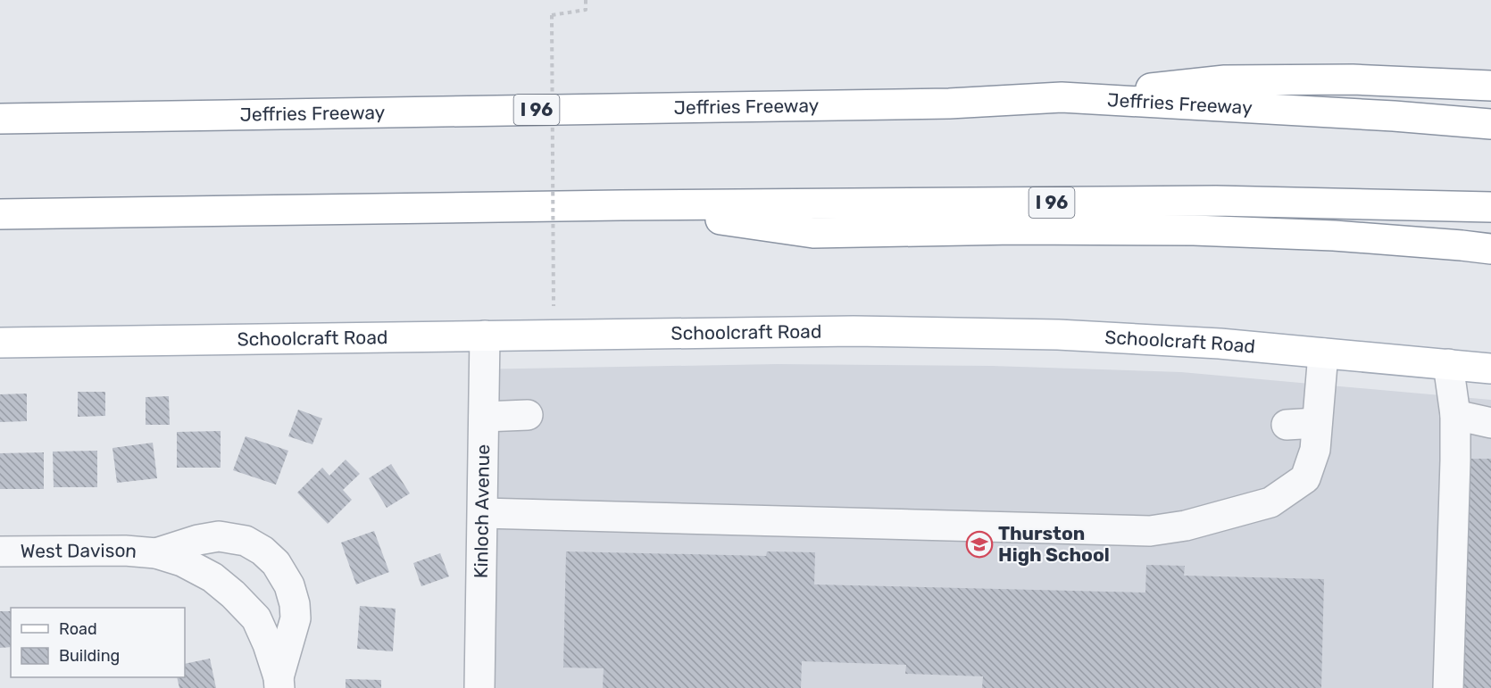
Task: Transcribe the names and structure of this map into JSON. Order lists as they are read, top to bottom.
{
  "streets": {
    "main road": ["Jeffries Freeway", "I 96", "Schoolcraft Road"],
    "street": ["Kinloch Avenue", "West Davison"]
  },
  "crossings": [
    ["Schoolcraft Road", "Kinloch Avenue"]
  ],
  "places": {
    "school or university": ["Thurston High School"]
  },
  "legend": ["Road", "Building"]
}
